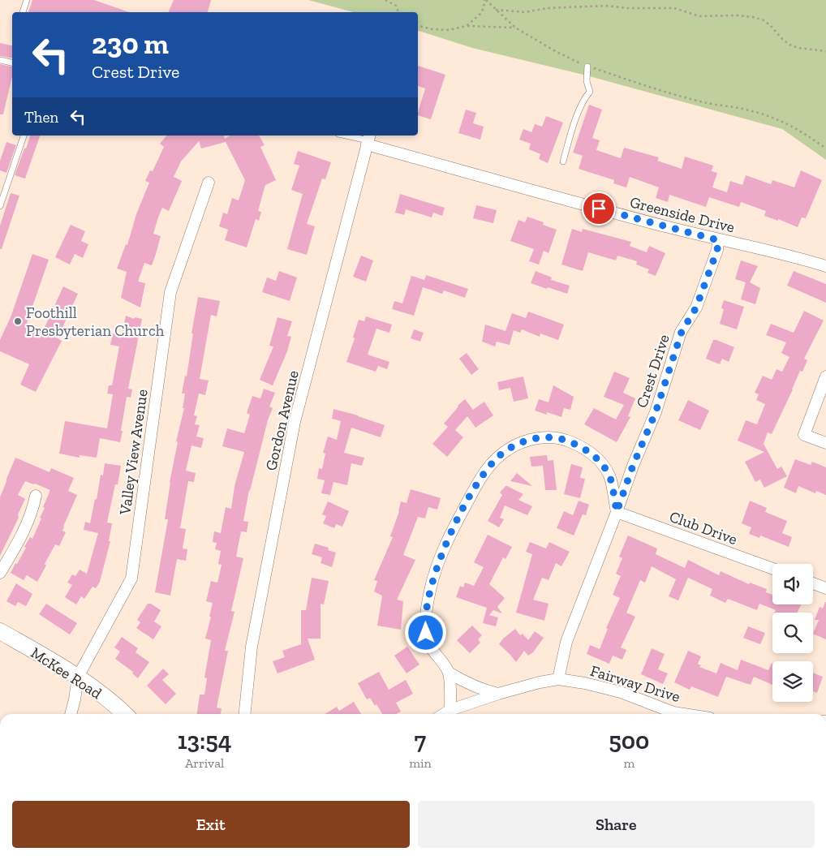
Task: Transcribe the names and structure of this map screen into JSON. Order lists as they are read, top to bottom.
{
  "streets": {
    "street": [
      "Greenside Drive",
      "Crest Drive",
      "Gordon Avenue",
      "Valley View Avenue",
      "Club Drive",
      "McKee Road",
      "Fairway Drive"
    ]
  },
  "crossings": [
    ["Greenside Drive", "Crest Drive"],
    ["Greenside Drive", "Gordon Avenue"],
    ["Crest Drive", "Club Drive"],
    ["Crest Drive", "Fairway Drive"],
    ["Valley View Avenue", "McKee Road"]
  ],
  "places": ["Foothill Presbyterian Church"],
  "page": {
    "turn": ["230 m", "Crest Drive"],
    "then": "Then",
    "eta": [
      "13:54",
      "Arrival",
      "7",
      "min",
      "500",
      "m"
    ],
    "buttons": ["Exit", "Share"]
  }
}
